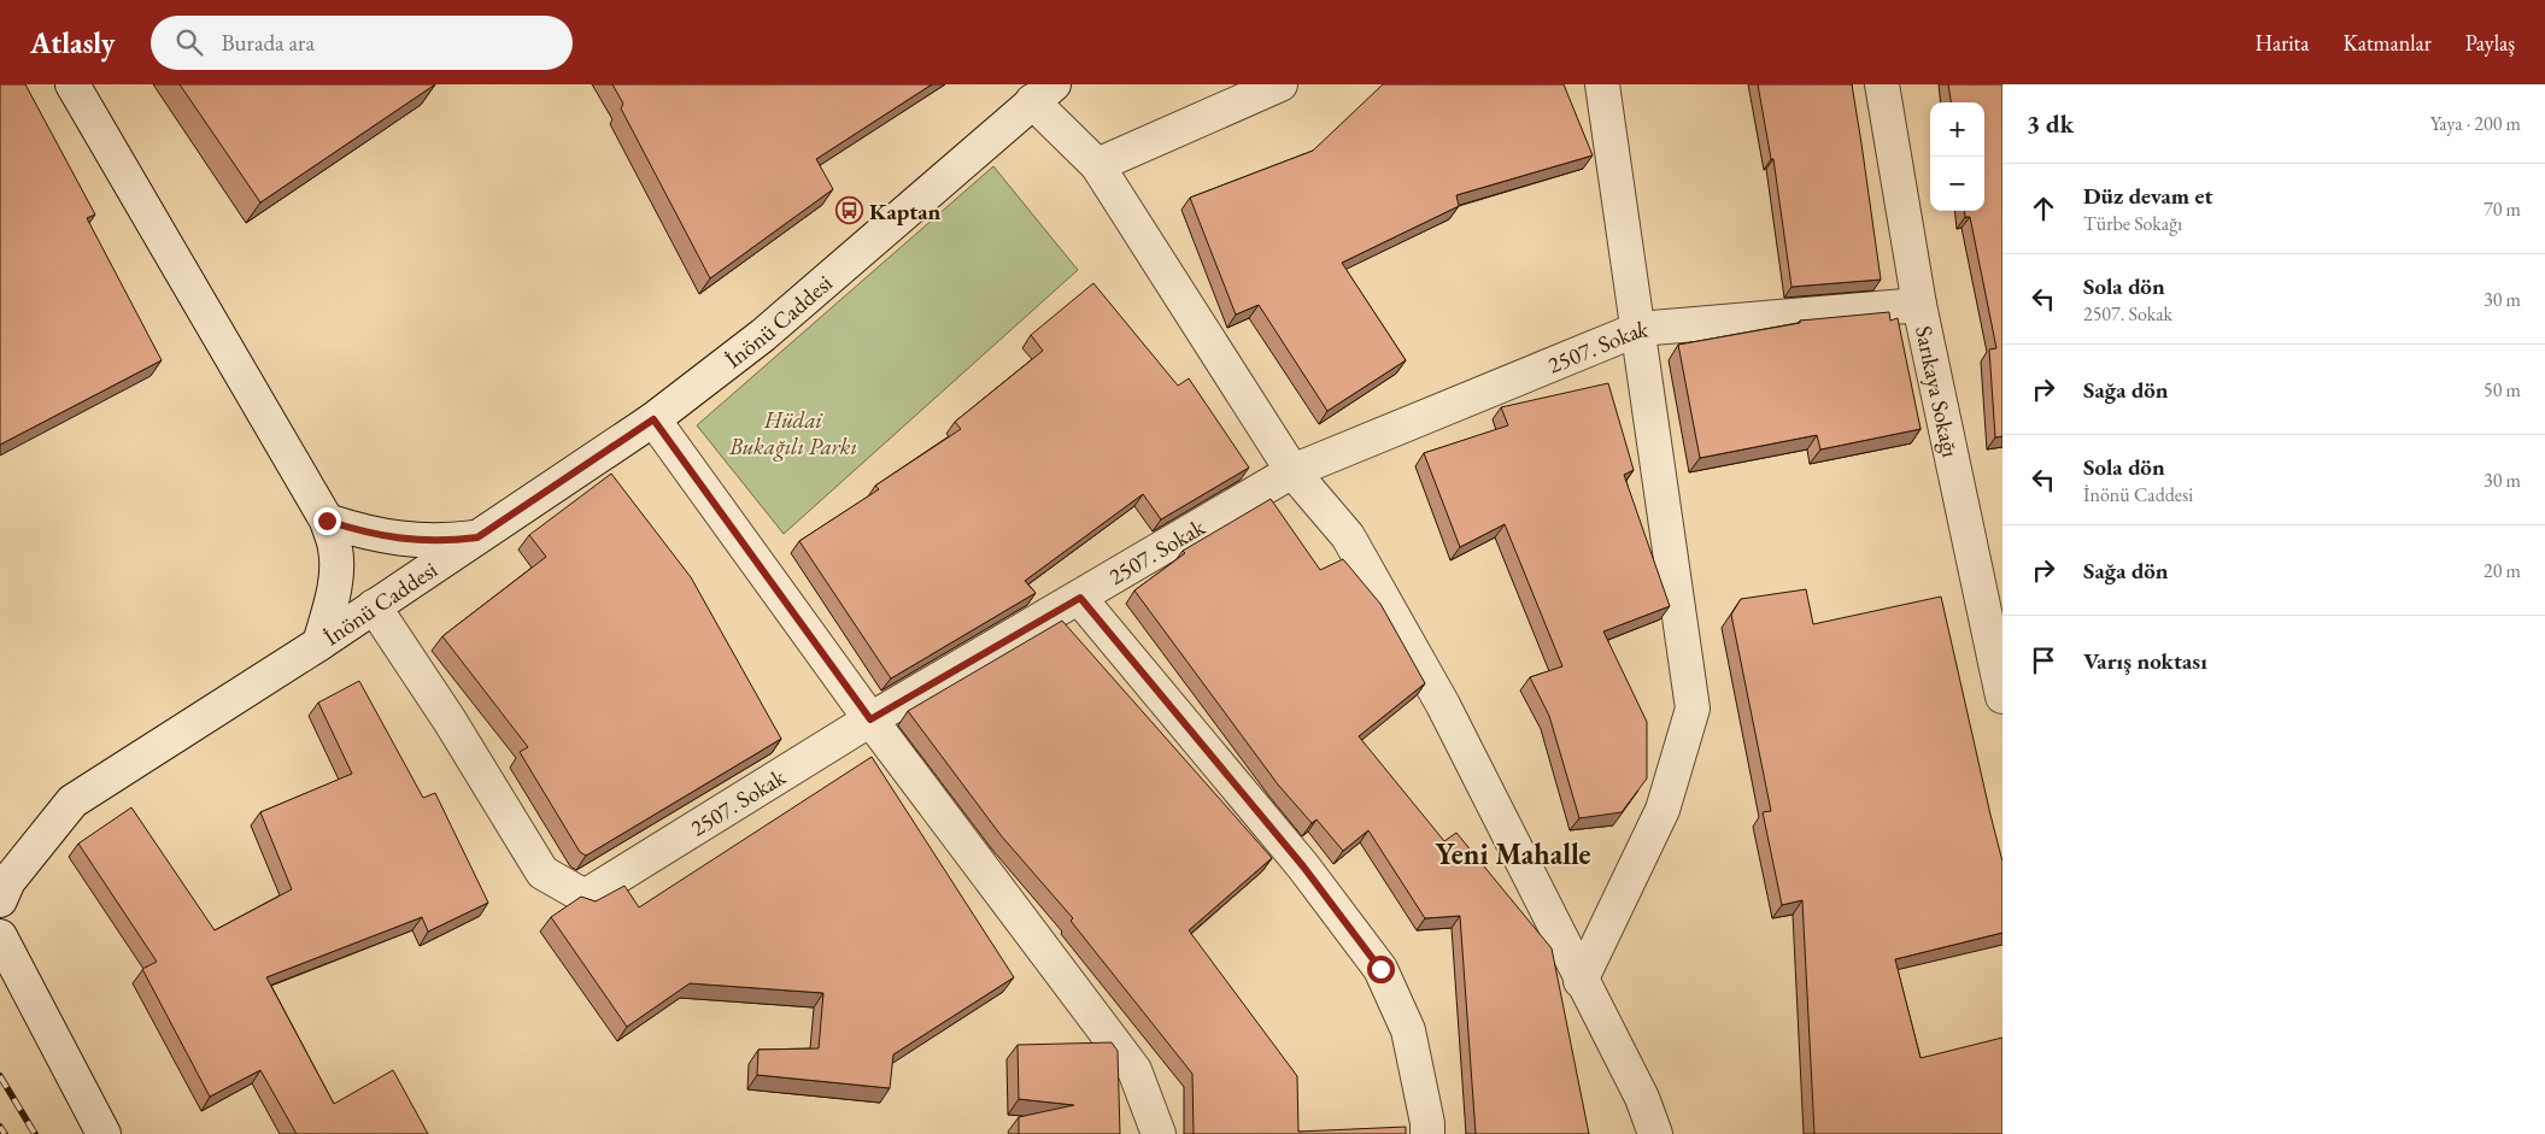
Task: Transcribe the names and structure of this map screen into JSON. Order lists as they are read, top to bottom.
{
  "streets": {
    "street": ["İnönü Caddesi", "2507. Sokak", "Sarıkaya Sokağı"]
  },
  "crossings": [
    ["İnönü Caddesi", "2507. Sokak"],
    ["2507. Sokak", "Sarıkaya Sokağı"]
  ],
  "districts": ["Yeni Mahalle"],
  "parks": ["Hüdai Bukağılı Parkı"],
  "places": {
    "bus stop": ["Kaptan"]
  },
  "page": {
    "header": "Atlasly",
    "search": "Burada ara",
    "nav": ["Harita", "Katmanlar", "Paylaş"],
    "heading": ["3 dk", "Yaya · 200 m"],
    "map_buttons": ["+", "−"],
    "list": [
      ["Düz devam et", "Türbe Sokağı", "70 m"],
      ["Sola dön", "2507. Sokak", "30 m"],
      ["Sağa dön", "50 m"],
      ["Sola dön", "İnönü Caddesi", "30 m"],
      ["Sağa dön", "20 m"],
      "Varış noktası"
    ]
  }
}
